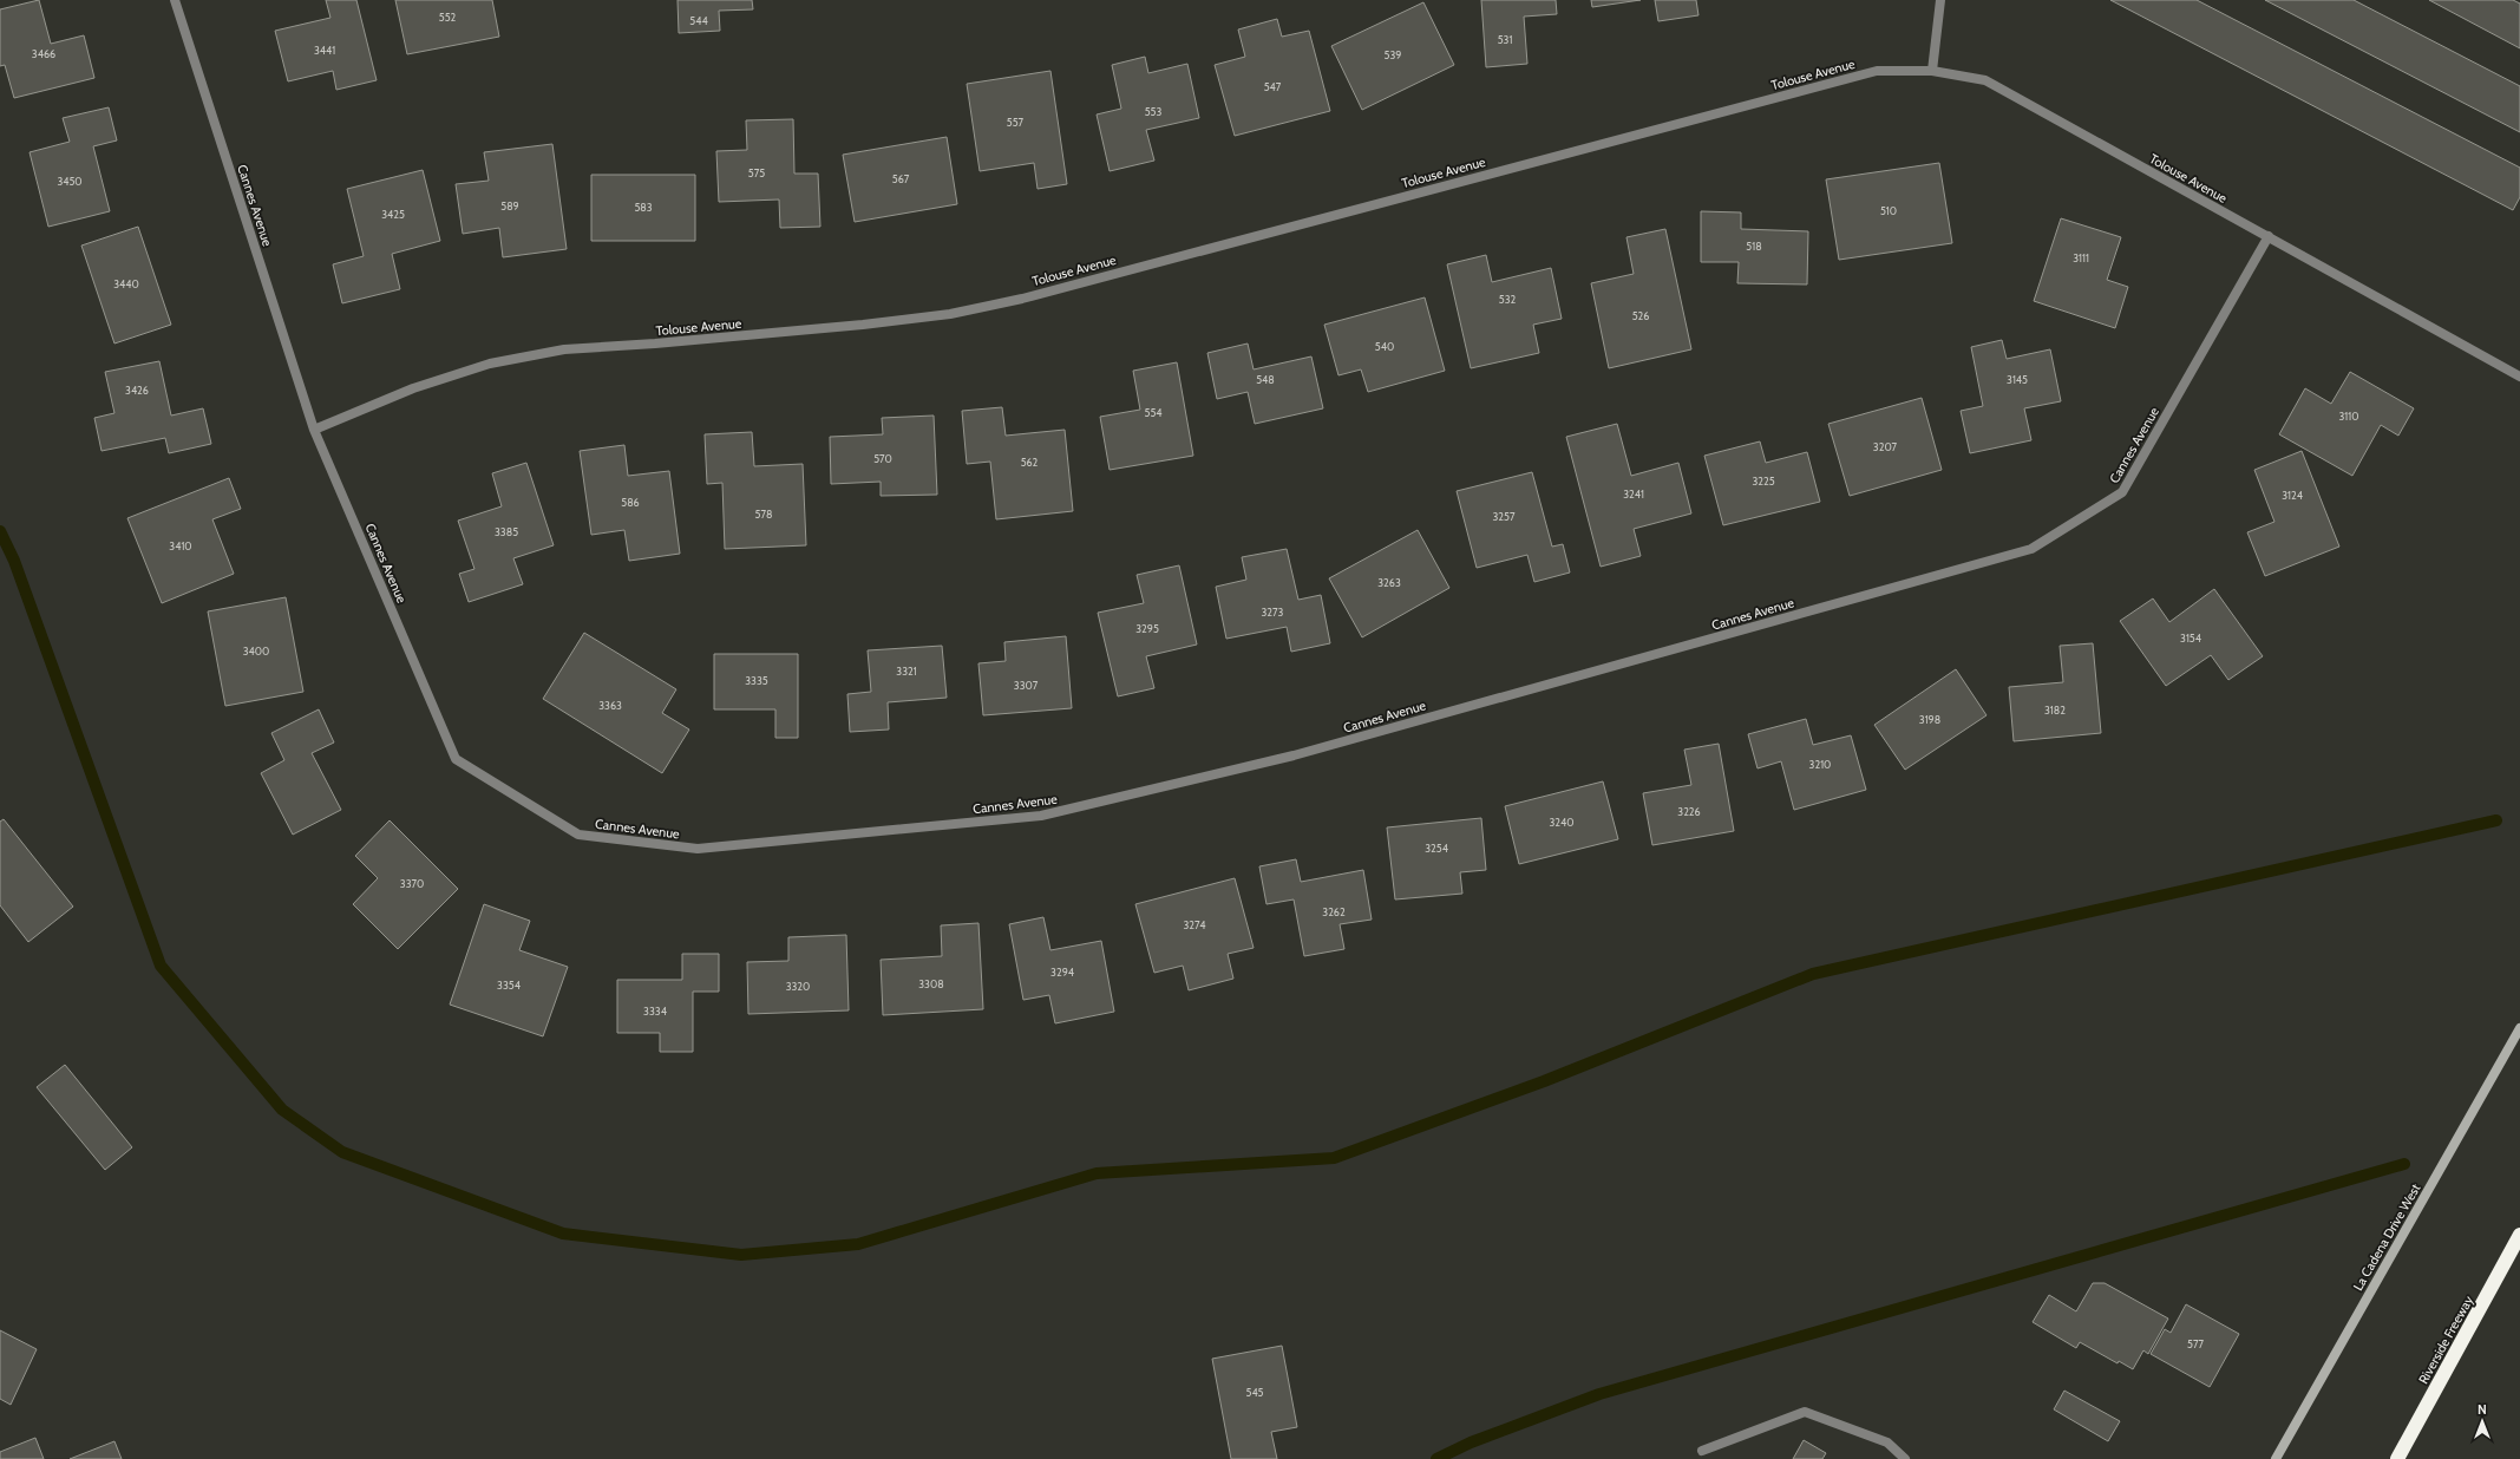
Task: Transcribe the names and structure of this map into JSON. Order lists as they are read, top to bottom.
{
  "streets": {
    "highway": ["Riverside Freeway"],
    "main road": ["La Cadena Drive West"],
    "street": ["Tolouse Avenue", "Cannes Avenue"]
  },
  "crossings": [
    ["Tolouse Avenue", "Cannes Avenue"]
  ],
  "house_numbers": [
    "552",
    "544",
    "531",
    "3441",
    "3466",
    "539",
    "547",
    "553",
    "557",
    "575",
    "567",
    "3450",
    "589",
    "583",
    "510",
    "3425",
    "518",
    "3111",
    "3440",
    "532",
    "526",
    "540",
    "548",
    "3145",
    "3426",
    "554",
    "3110",
    "3207",
    "570",
    "562",
    "3225",
    "3241",
    "3124",
    "586",
    "578",
    "3257",
    "3385",
    "3410",
    "3263",
    "3273",
    "3295",
    "3154",
    "3400",
    "3321",
    "3335",
    "3307",
    "3363",
    "3182",
    "3198",
    "3210",
    "3226",
    "3240",
    "3254",
    "3370",
    "3262",
    "3274",
    "3294",
    "3308",
    "3354",
    "3320",
    "3334",
    "577",
    "545"
  ],
  "north": "top"
}
